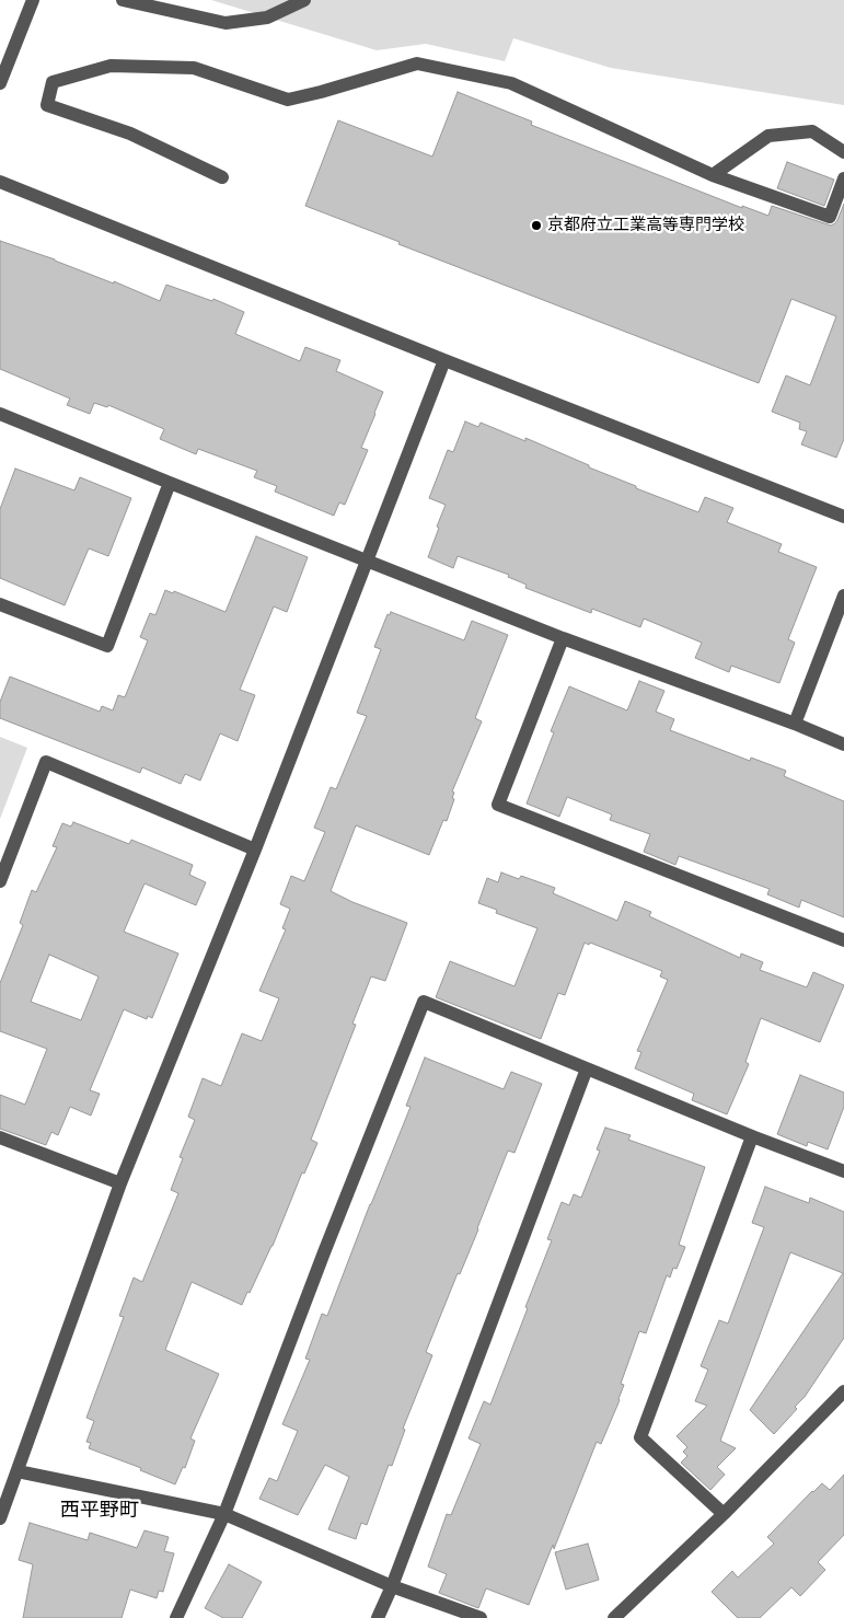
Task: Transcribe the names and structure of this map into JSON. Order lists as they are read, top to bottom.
{
  "districts": ["西平野町"],
  "places": ["京都府立工業高等専門学校"]
}
